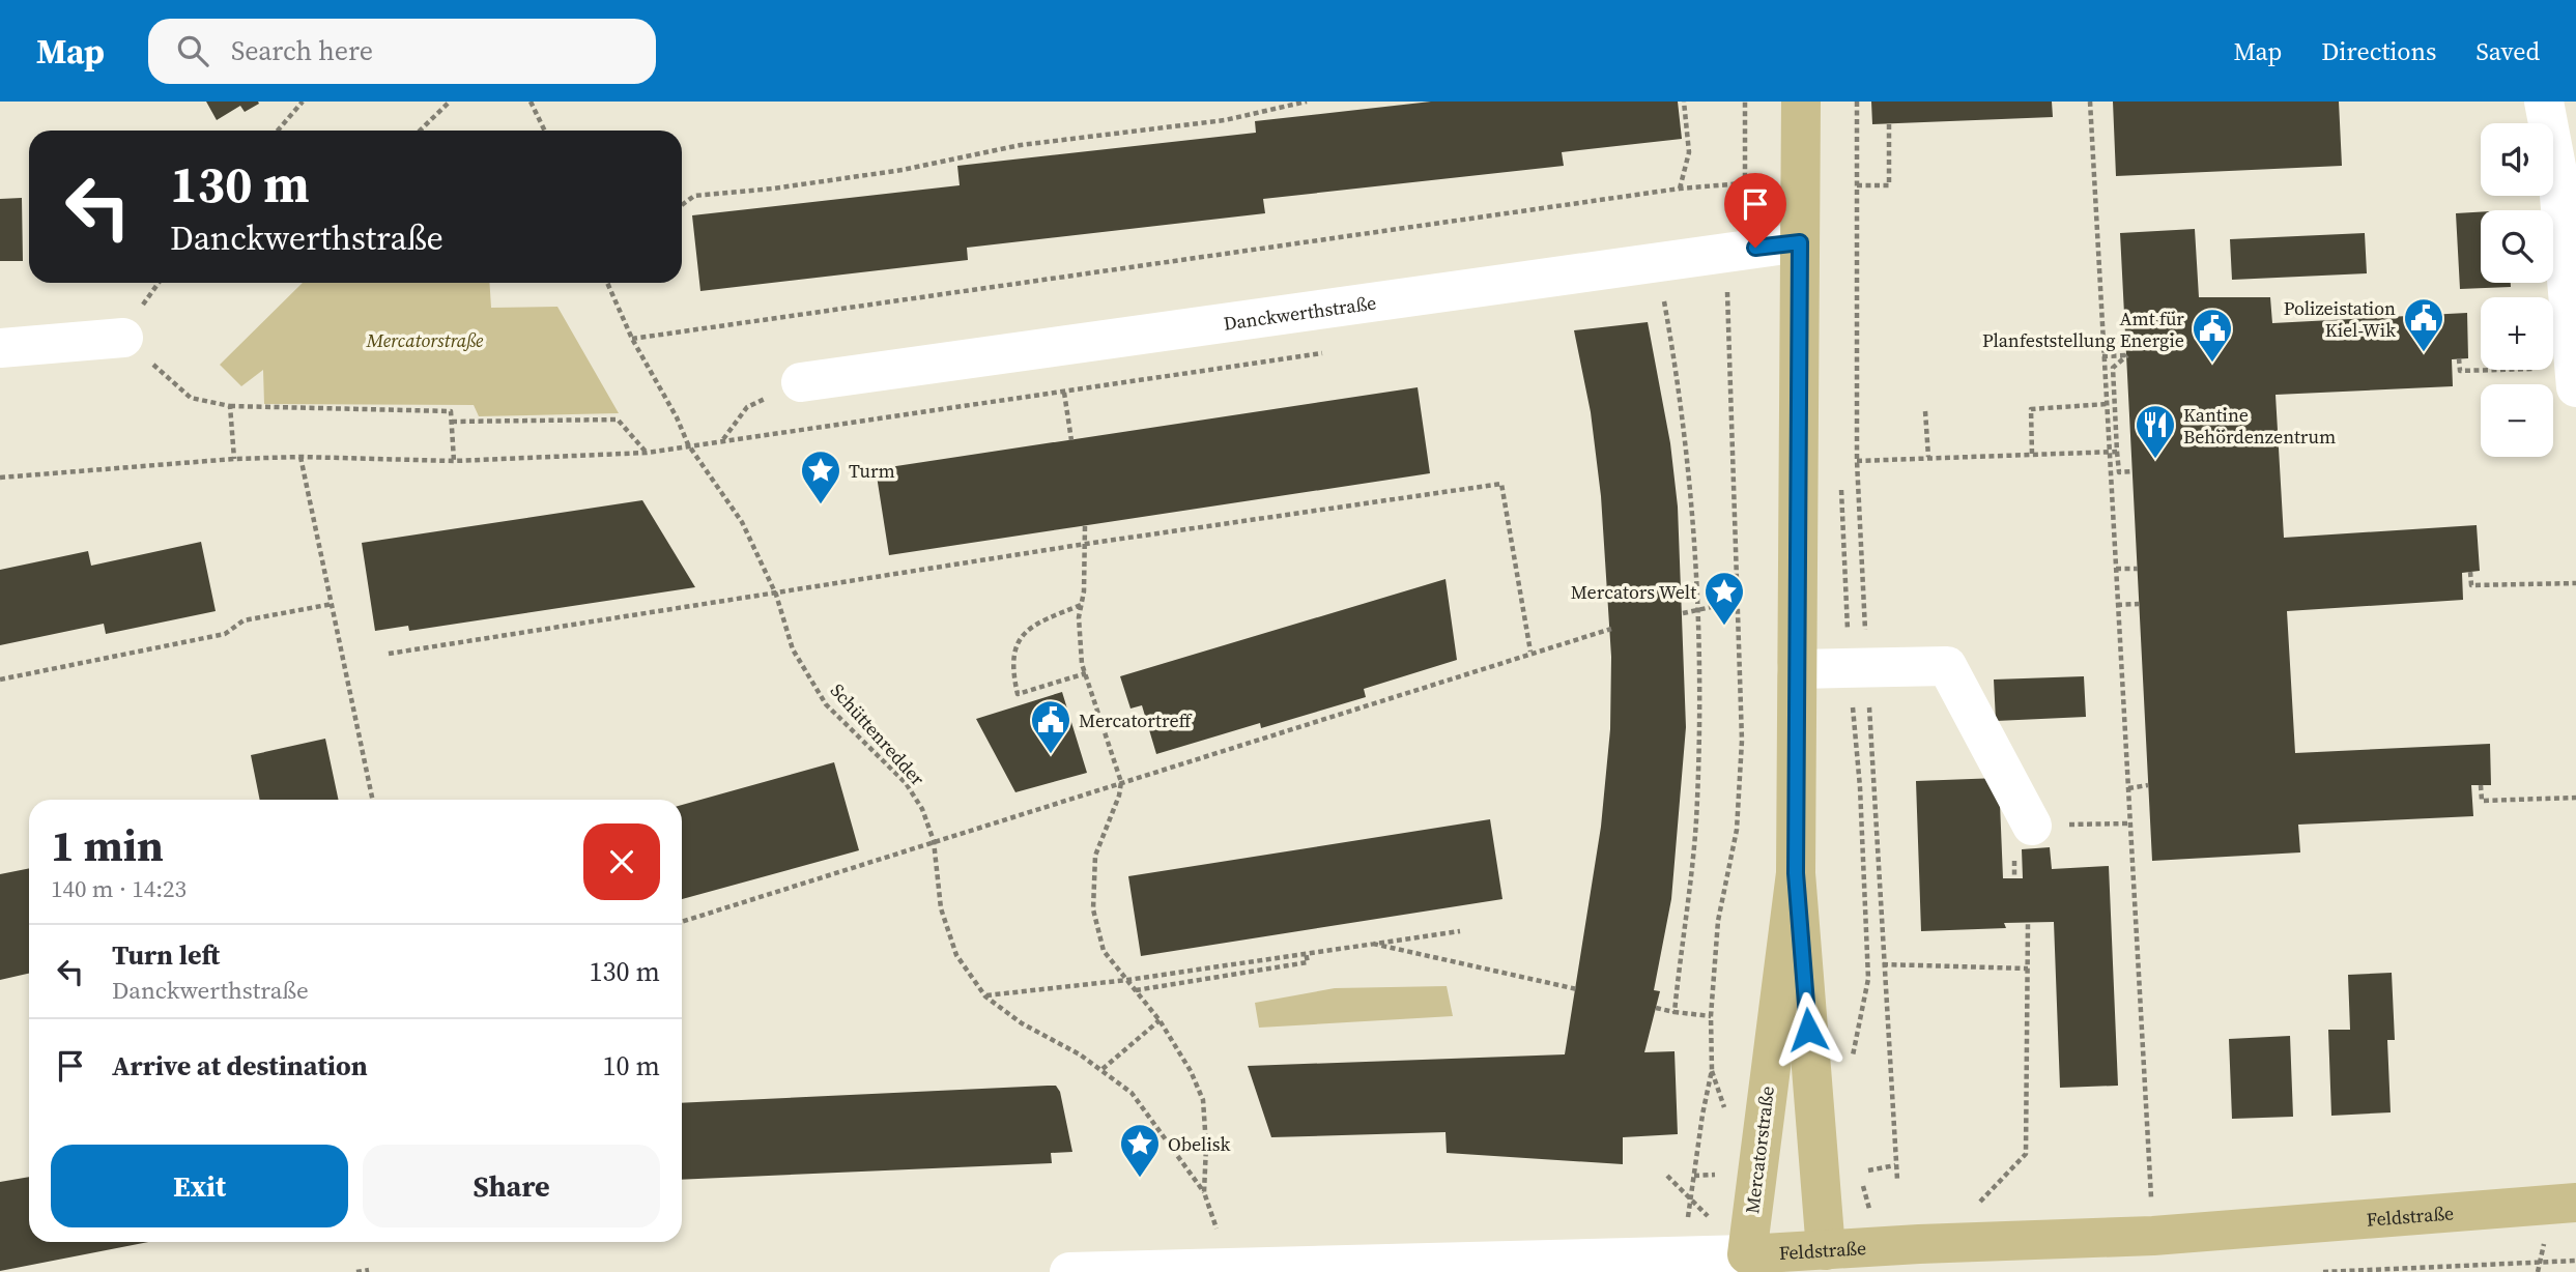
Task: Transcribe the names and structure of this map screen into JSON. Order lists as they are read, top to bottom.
{
  "streets": {
    "main road": ["Mercatorstraße", "Feldstraße"],
    "street": ["Danckwerthstraße"],
    "path": ["Schüttenredder"]
  },
  "crossings": [
    ["Danckwerthstraße", "Mercatorstraße"],
    ["Mercatorstraße", "Feldstraße"]
  ],
  "parks": ["Mercatorstraße"],
  "places": {
    "public building": ["Polizeistation Kiel-Wik", "Amt für Planfeststellung Energie", "Mercatortreff"],
    "restaurant": ["Kantine Behördenzentrum"],
    "place": ["Turm", "Mercators Welt", "Obelisk"]
  },
  "page": {
    "header": "Map",
    "search": "Search here",
    "nav": ["Map", "Directions", "Saved"],
    "map_buttons": ["+", "−"],
    "turn": ["130 m", "Danckwerthstraße"],
    "heading": ["1 min", "140 m · 14:23"],
    "list": [
      {
        "name": "Turn left",
        "note": "Danckwerthstraße",
        "value": "130 m"
      },
      {
        "name": "Arrive at destination",
        "value": "10 m"
      }
    ],
    "buttons": ["Exit", "Share"]
  }
}
